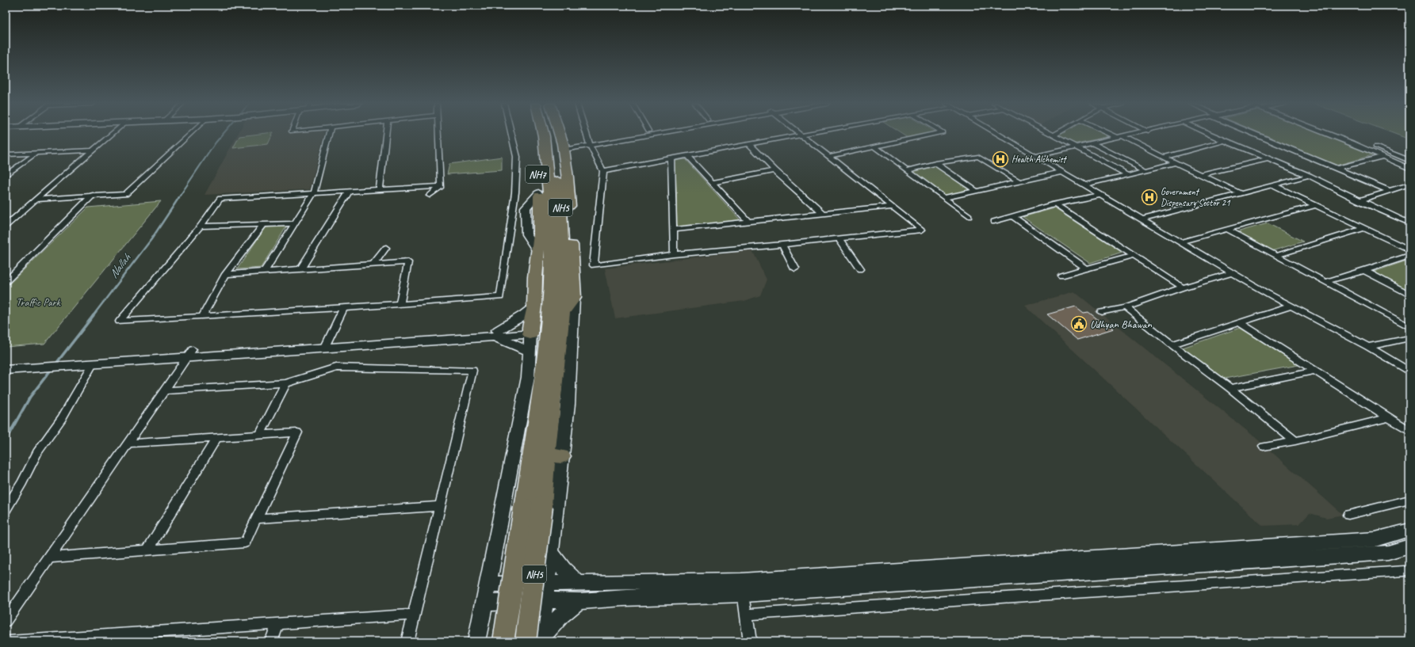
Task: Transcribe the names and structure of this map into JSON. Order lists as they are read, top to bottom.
{
  "streets": {
    "highway": ["NH7", "NH5"]
  },
  "crossings": [
    ["NH7", "NH5"]
  ],
  "water": ["Nallah"],
  "parks": ["Traffic Park"],
  "places": {
    "hospital": ["Health Alchemist", "Government Dispensary Sector 21"],
    "public building": ["Udhyan Bhawan"]
  }
}
